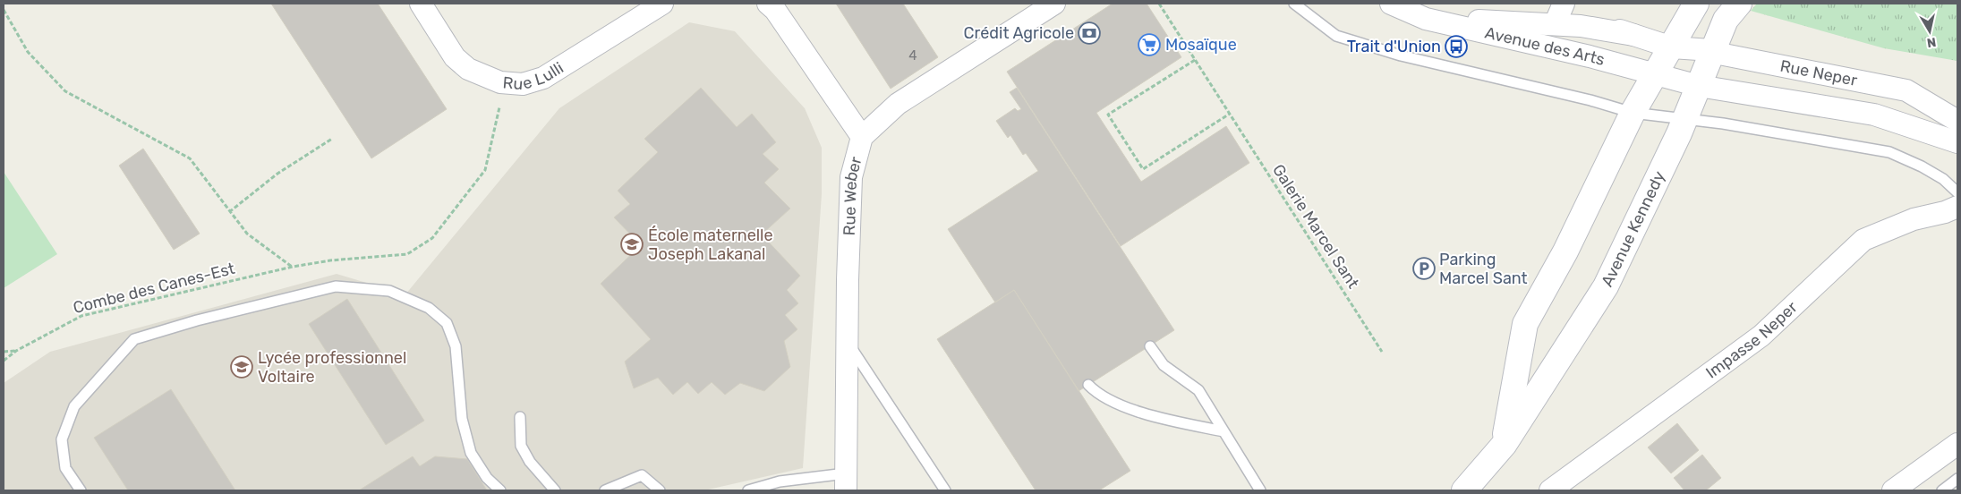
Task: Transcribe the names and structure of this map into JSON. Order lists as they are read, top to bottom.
{
  "streets": {
    "main road": ["Avenue Kennedy"],
    "street": [
      "Avenue des Arts",
      "Rue Lulli",
      "Rue Neper",
      "Rue Weber",
      "Impasse Neper"
    ],
    "path": ["Galerie Marcel Sant", "Combe des Canes-Est"]
  },
  "crossings": [
    ["Avenue des Arts", "Rue Neper"],
    ["Avenue des Arts", "Avenue Kennedy"],
    ["Rue Neper", "Avenue Kennedy"]
  ],
  "places": {
    "bank": ["Crédit Agricole"],
    "supermarket": ["Mosaïque"],
    "bus stop": ["Trait d'Union"],
    "school or university": ["École maternelle Joseph Lakanal", "Lycée professionnel Voltaire"],
    "parking": ["Parking Marcel Sant"]
  },
  "house_numbers": ["4"],
  "north": "bottom"
}
